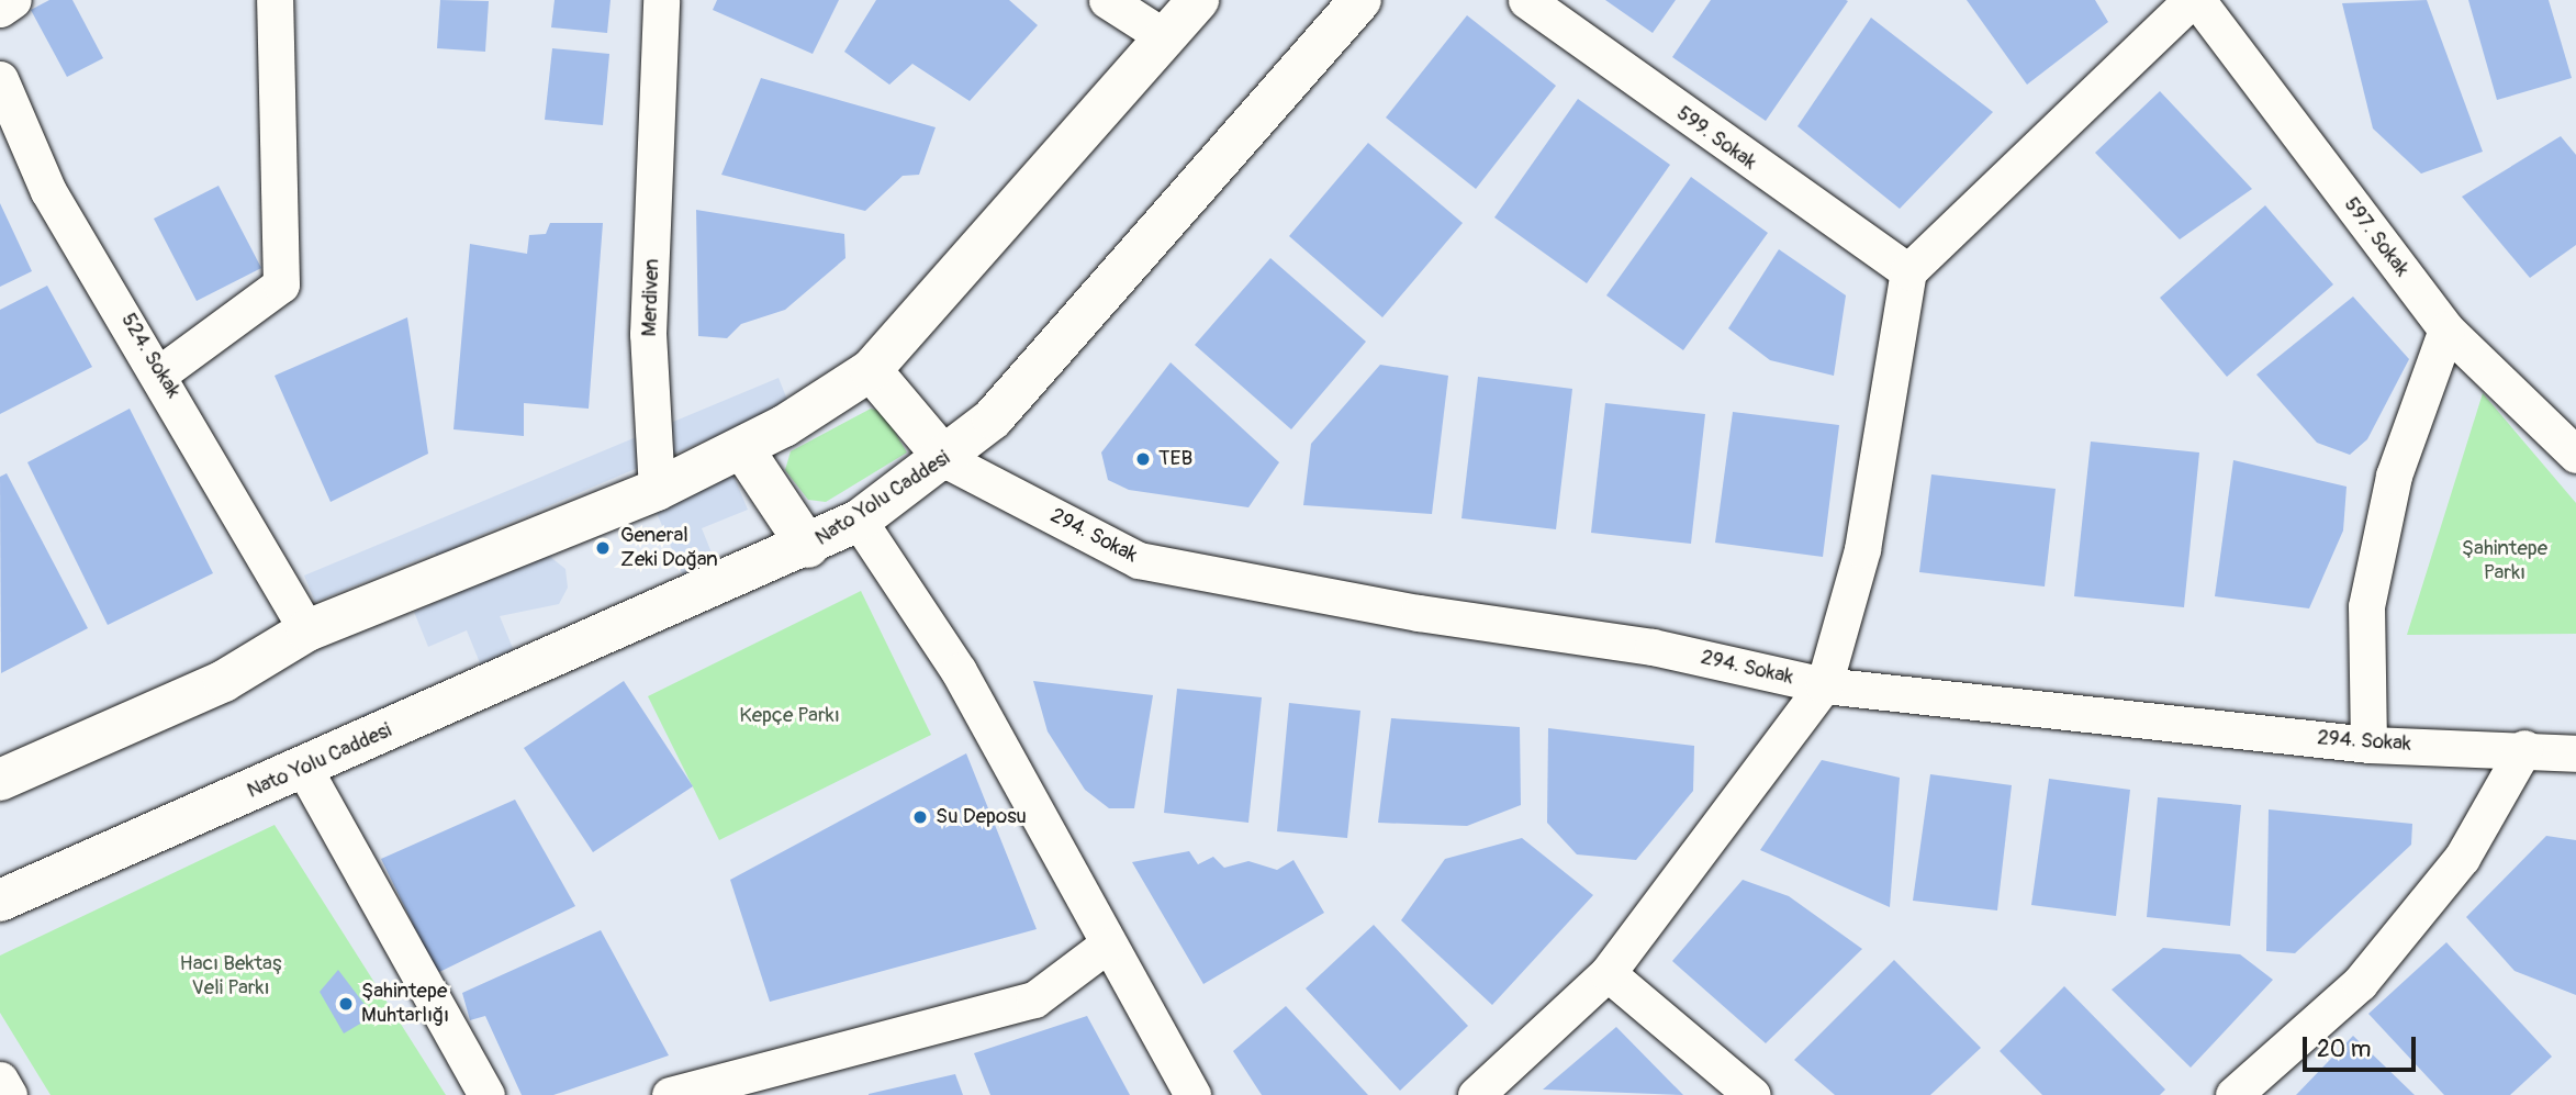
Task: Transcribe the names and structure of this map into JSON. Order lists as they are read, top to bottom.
{
  "streets": {
    "main road": ["Nato Yolu Caddesi"],
    "street": [
      "599. Sokak",
      "597. Sokak",
      "Merdiven",
      "524. Sokak",
      "294. Sokak"
    ]
  },
  "crossings": [
    ["Nato Yolu Caddesi", "294. Sokak"]
  ],
  "parks": ["Şahintepe Parkı", "Kepçe Parkı", "Hacı Bektaş Veli Parkı"],
  "places": [
    "TEB",
    "General Zeki Doğan",
    "Su Deposu",
    "Şahintepe Muhtarlığı"
  ],
  "scale_bar": "20 m"
}
